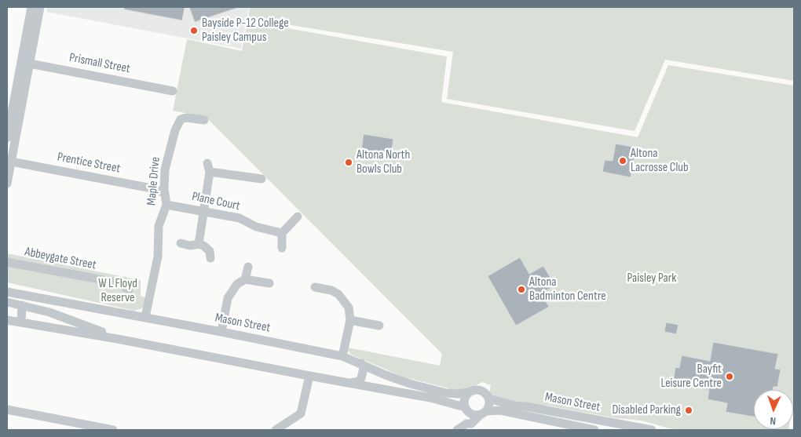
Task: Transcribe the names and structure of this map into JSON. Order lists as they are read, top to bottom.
{
  "streets": {
    "street": [
      "Prismall Street",
      "Prentice Street",
      "Maple Drive",
      "Plane Court",
      "Abbeygate Street",
      "Mason Street"
    ]
  },
  "crossings": [
    ["Prentice Street", "Maple Drive"],
    ["Maple Drive", "Plane Court"],
    ["Maple Drive", "Mason Street"]
  ],
  "parks": ["Paisley Park", "W L Floyd Reserve"],
  "places": [
    "Bayside P-12 College Paisley Campus",
    "Altona Lacrosse Club",
    "Altona North Bowls Club",
    "Altona Badminton Centre",
    "Bayfit Leisure Centre",
    "Disabled Parking"
  ],
  "north": "bottom"
}
